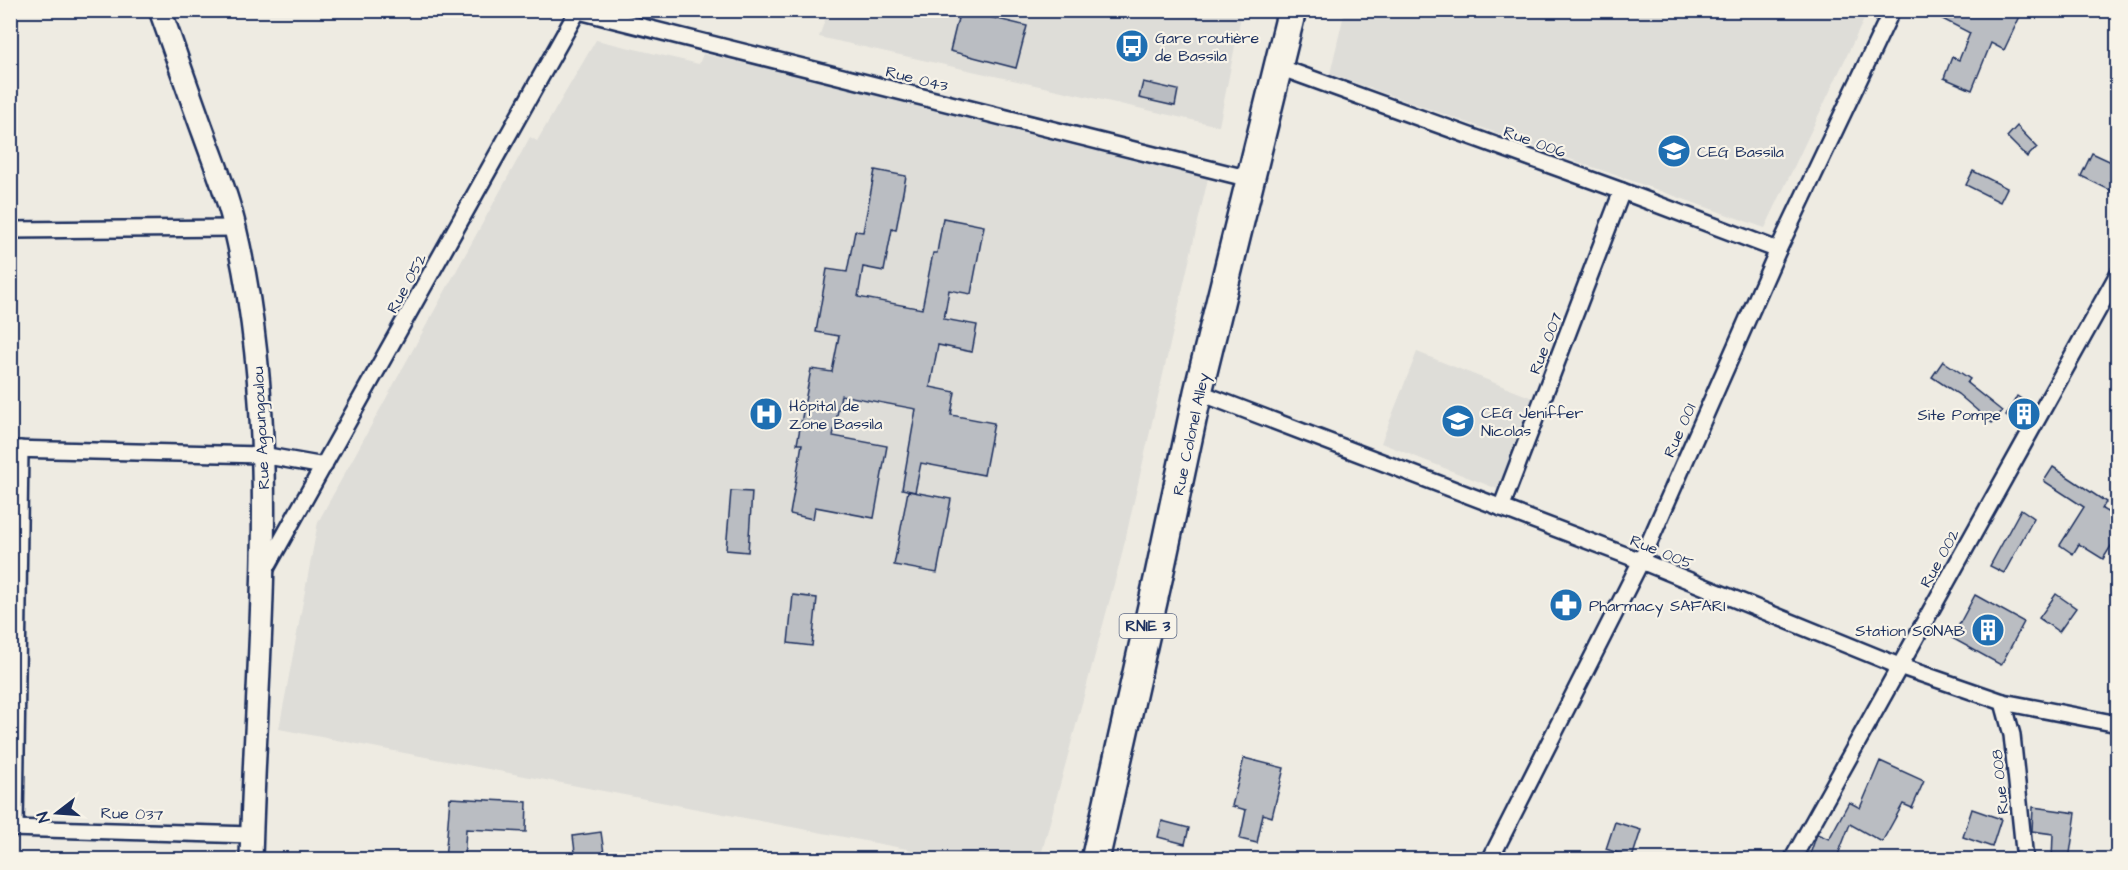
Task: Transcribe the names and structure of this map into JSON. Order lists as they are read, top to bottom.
{
  "streets": {
    "highway": ["Rue Colonel Alley", "RNIE 3"],
    "main road": ["Rue Agoungoulou"],
    "street": [
      "Rue 043",
      "Rue 006",
      "Rue 052",
      "Rue 007",
      "Rue 001",
      "Rue 005",
      "Rue 002",
      "Rue 008",
      "Rue 037"
    ]
  },
  "crossings": [
    ["Rue 043", "Rue 052"],
    ["Rue 043", "Rue Colonel Alley"],
    ["Rue 006", "Rue 007"],
    ["Rue 006", "Rue 001"],
    ["Rue 006", "Rue Colonel Alley"],
    ["Rue 052", "Rue Agoungoulou"],
    ["Rue 007", "Rue 005"],
    ["Rue Agoungoulou", "Rue 037"],
    ["Rue 001", "Rue 005"],
    ["Rue Colonel Alley", "Rue 005"],
    ["Rue 005", "Rue 002"],
    ["Rue 005", "Rue 008"]
  ],
  "places": {
    "bus stop": ["Gare routière de Bassila"],
    "school or university": ["CEG Bassila", "CEG Jeniffer Nicolas"],
    "hospital": ["Hôpital de Zone Bassila"],
    "building": ["Site Pompe", "Station SONAB"],
    "pharmacy": ["Pharmacy SAFARI"]
  },
  "north": "left"
}
